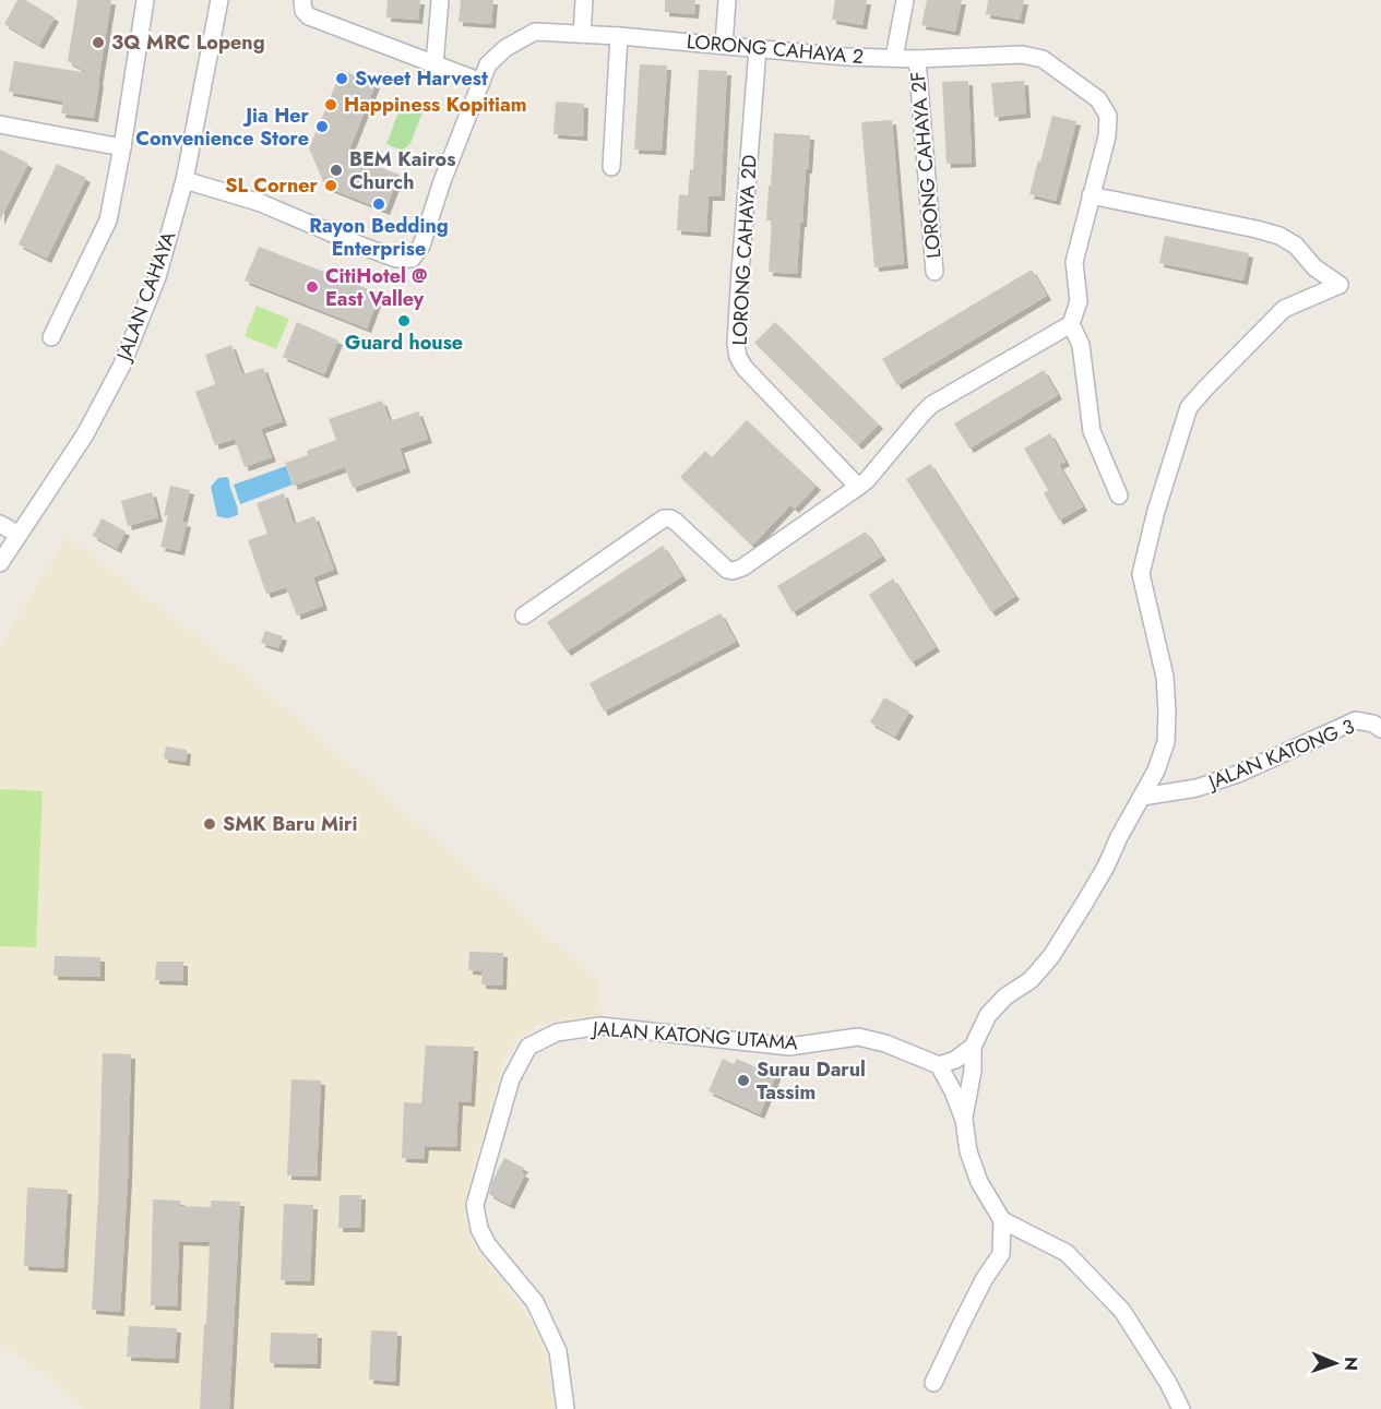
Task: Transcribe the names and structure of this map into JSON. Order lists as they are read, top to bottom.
{
  "streets": {
    "street": [
      "LORONG CAHAYA 2",
      "LORONG CAHAYA 2F",
      "LORONG CAHAYA 2D",
      "JALAN CAHAYA",
      "JALAN KATONG 3",
      "JALAN KATONG UTAMA"
    ]
  },
  "crossings": [
    ["LORONG CAHAYA 2", "LORONG CAHAYA 2F"],
    ["LORONG CAHAYA 2", "LORONG CAHAYA 2D"],
    ["LORONG CAHAYA 2", "JALAN CAHAYA"]
  ],
  "places": [
    "3Q MRC Lopeng",
    "Sweet Harvest",
    "Happiness Kopitiam",
    "Jia Her Convenience Store",
    "BEM Kairos Church",
    "SL Corner",
    "Rayon Bedding Enterprise",
    "CitiHotel @ East Valley",
    "Guard house",
    "SMK Baru Miri",
    "Surau Darul Tassim"
  ],
  "north": "right"
}
